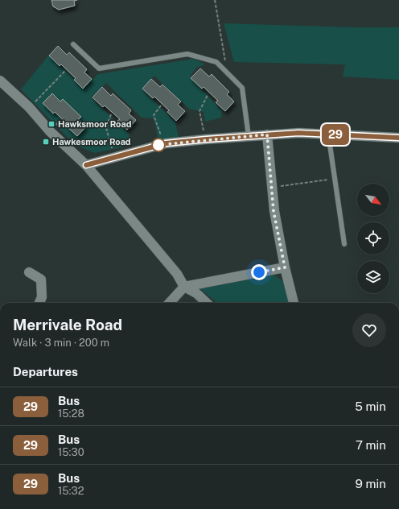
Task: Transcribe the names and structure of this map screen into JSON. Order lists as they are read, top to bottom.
{
  "places": {
    "transit": ["Hawksmoor Road", "Hawkesmoor Road"]
  },
  "lines": ["bus line 29"],
  "north": "bottom right",
  "page": {
    "on_map": "29",
    "heading": [
      ["Merrivale Road", "Walk · 3 min · 200 m"],
      "Departures"
    ],
    "list": [
      {
        "mark": "29",
        "name": "Bus",
        "note": "15:28",
        "value": "5 min"
      },
      {
        "mark": "29",
        "name": "Bus",
        "note": "15:30",
        "value": "7 min"
      },
      {
        "mark": "29",
        "name": "Bus",
        "note": "15:32",
        "value": "9 min"
      }
    ]
  }
}
